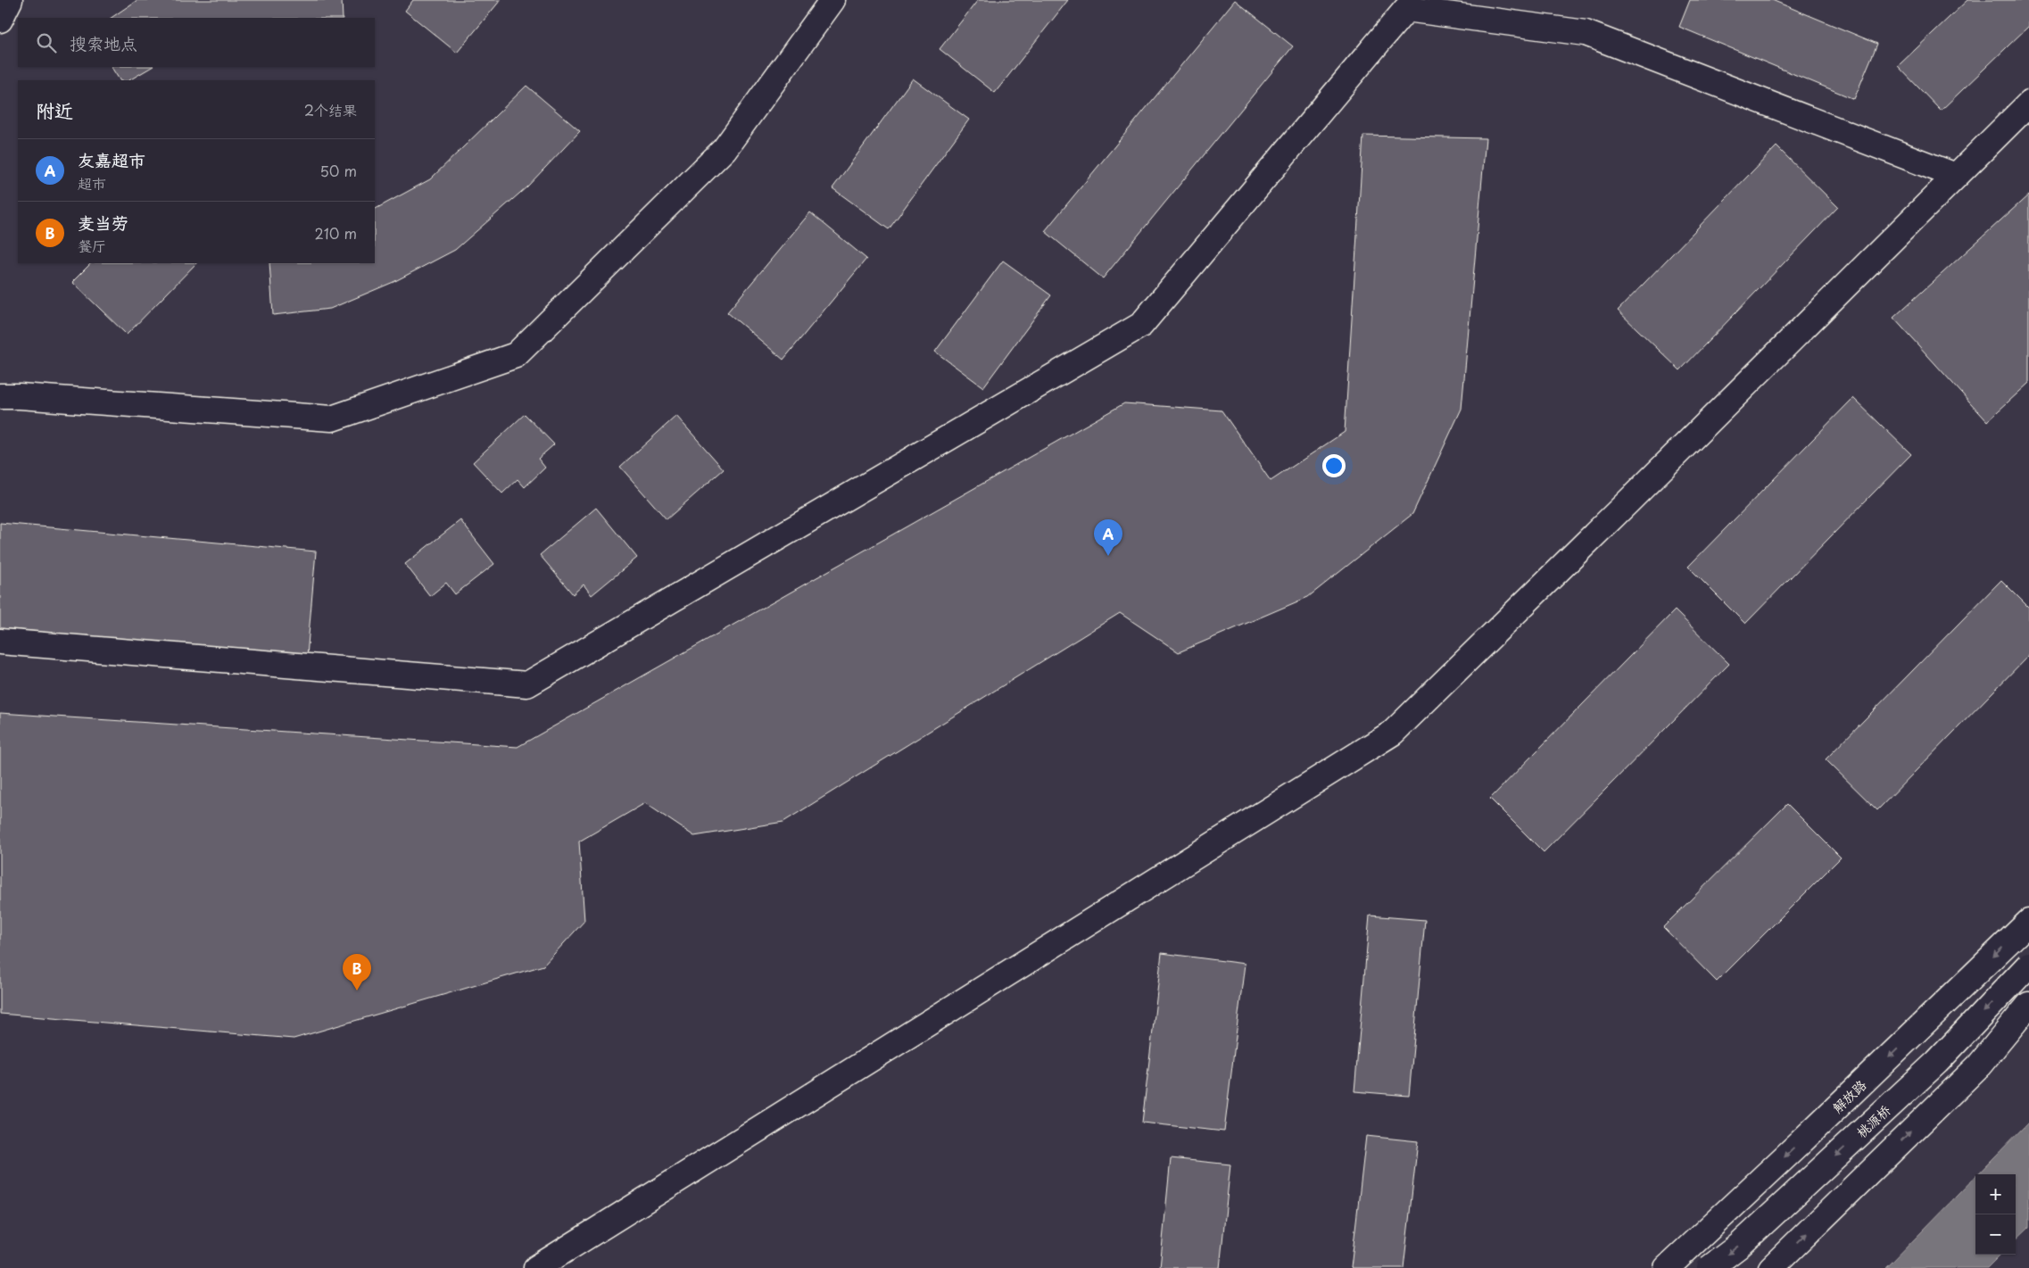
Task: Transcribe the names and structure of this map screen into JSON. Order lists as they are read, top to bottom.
{
  "streets": {
    "street": ["解放路", "桃源桥"]
  },
  "page": {
    "search": "搜索地点",
    "heading": ["附近", "2个结果"],
    "list": [
      {
        "mark": "A",
        "name": "友嘉超市",
        "note": "超市",
        "value": "50 m"
      },
      {
        "mark": "B",
        "name": "麦当劳",
        "note": "餐厅",
        "value": "210 m"
      }
    ],
    "pins": ["A", "B"],
    "map_buttons": ["+", "−"]
  }
}
